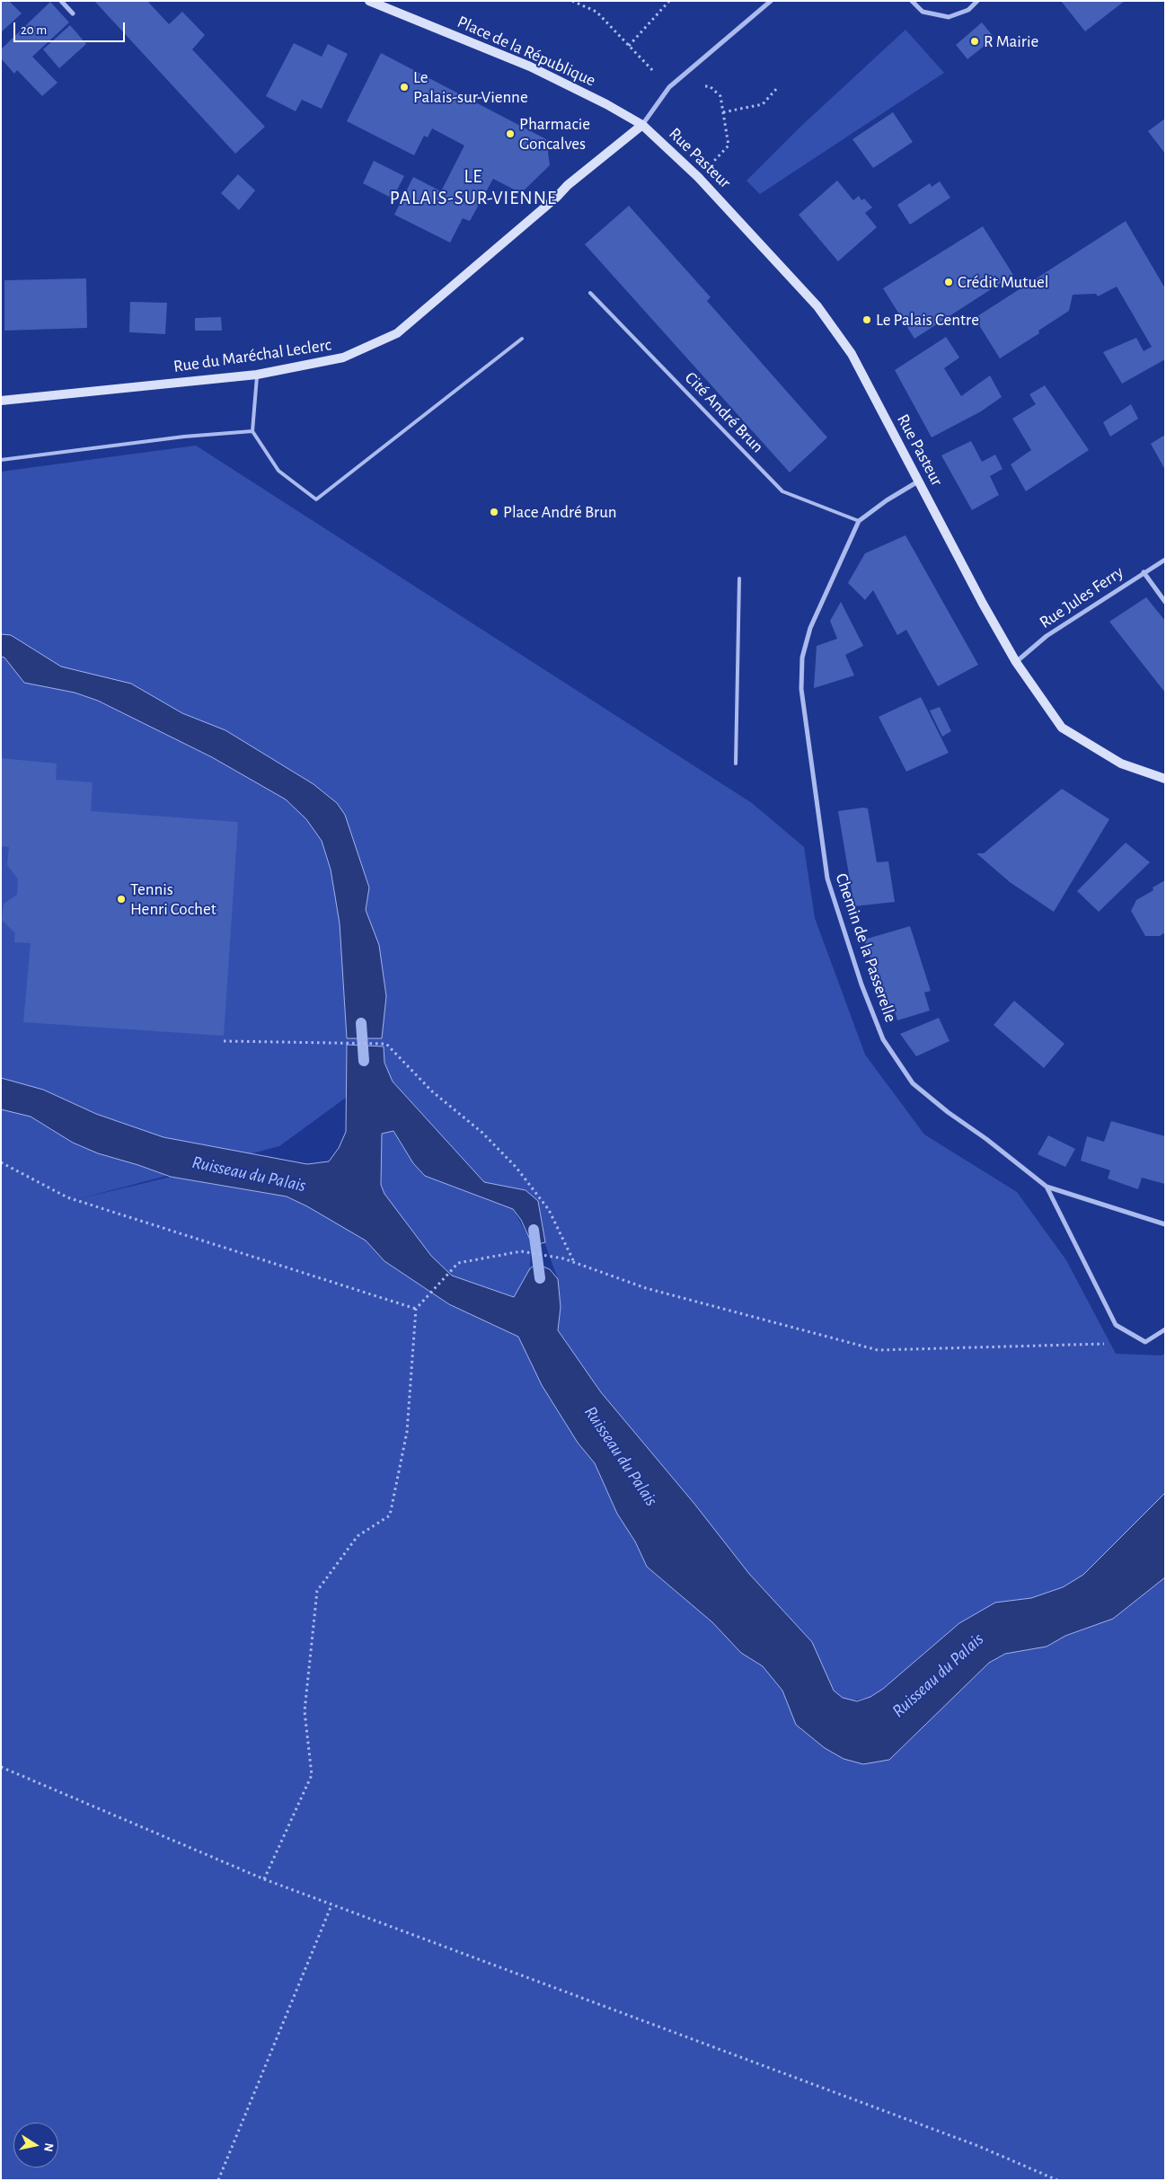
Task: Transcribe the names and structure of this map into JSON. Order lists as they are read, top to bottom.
{
  "streets": {
    "main road": ["Place de la République", "Rue Pasteur", "Rue du Maréchal Leclerc"],
    "street": ["Rue Jules Ferry", "Chemin de la Passerelle"],
    "lane": ["Cité André Brun"]
  },
  "crossings": [
    ["Place de la République", "Rue Pasteur"],
    ["Place de la République", "Rue du Maréchal Leclerc"],
    ["Rue Pasteur", "Rue du Maréchal Leclerc"],
    ["Rue Pasteur", "Rue Jules Ferry"],
    ["Rue Pasteur", "Chemin de la Passerelle"],
    ["Cité André Brun", "Chemin de la Passerelle"]
  ],
  "districts": ["LE PALAIS-SUR-VIENNE"],
  "water": ["Ruisseau du Palais"],
  "places": [
    "R Mairie",
    "Le Palais-sur-Vienne",
    "Pharmacie Goncalves",
    "Crédit Mutuel",
    "Le Palais Centre",
    "Place André Brun",
    "Tennis Henri Cochet"
  ],
  "scale_bar": "20 m",
  "north": "right"
}
